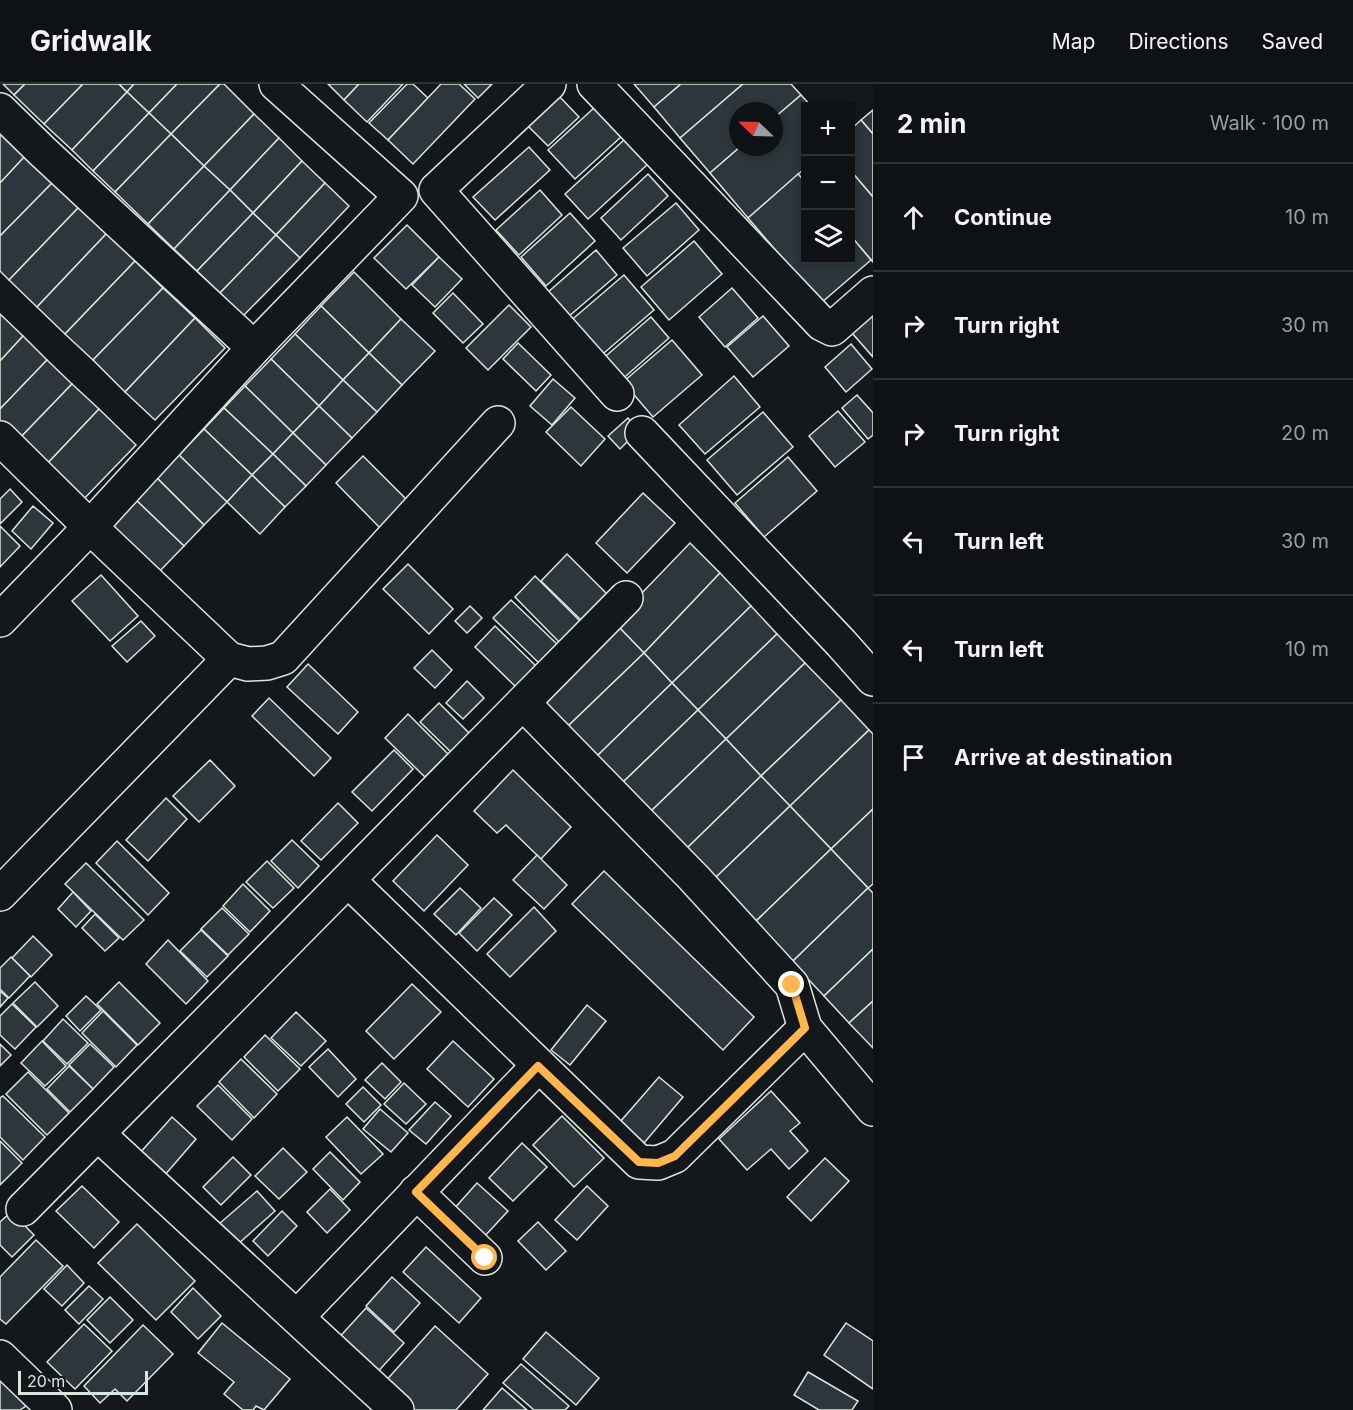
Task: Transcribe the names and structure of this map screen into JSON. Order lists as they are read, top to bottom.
{
  "scale_bar": "20 m",
  "north": "top left",
  "page": {
    "header": "Gridwalk",
    "nav": ["Map", "Directions", "Saved"],
    "heading": ["2 min", "Walk · 100 m"],
    "map_buttons": ["+", "−"],
    "list": [
      ["Continue", "10 m"],
      ["Turn right", "30 m"],
      ["Turn right", "20 m"],
      ["Turn left", "30 m"],
      ["Turn left", "10 m"],
      "Arrive at destination"
    ],
    "scale": "20 m"
  }
}
